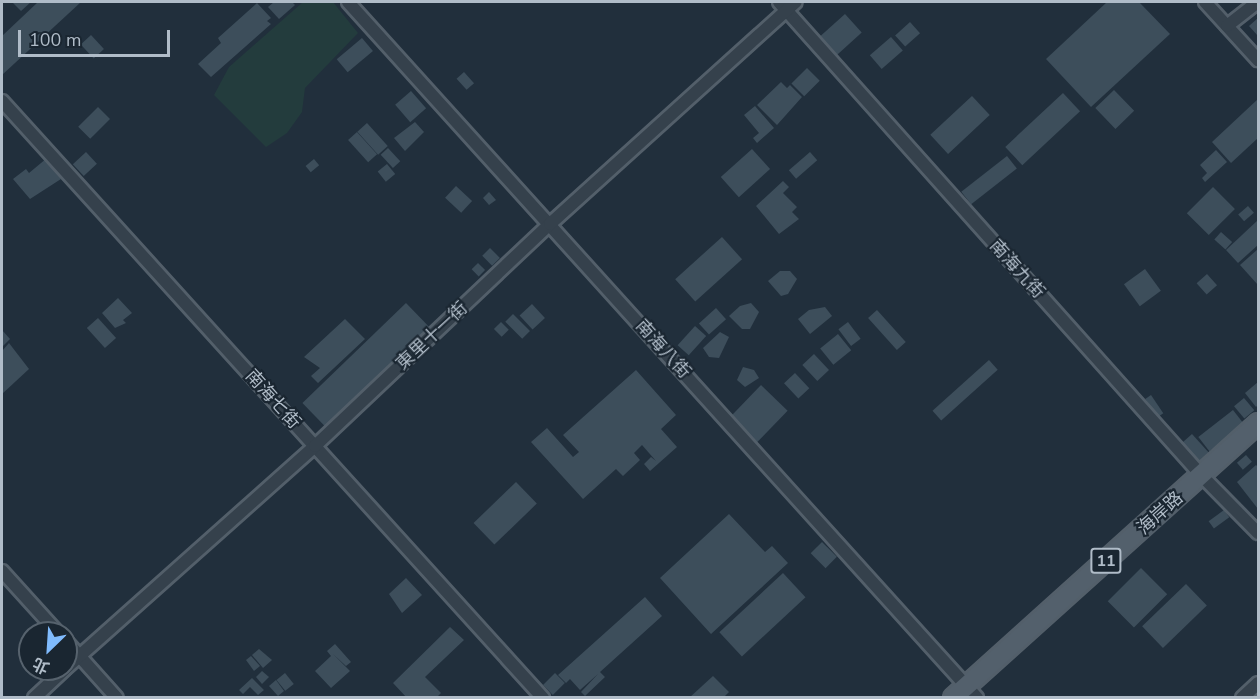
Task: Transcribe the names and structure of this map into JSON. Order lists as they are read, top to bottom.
{
  "streets": {
    "main road": ["海岸路", "11"],
    "street": [
      "南海九街",
      "東里十一街",
      "南海八街",
      "南海七街"
    ]
  },
  "crossings": [
    ["南海九街", "東里十一街"],
    ["南海九街", "海岸路"],
    ["東里十一街", "南海八街"],
    ["東里十一街", "南海七街"],
    ["南海八街", "海岸路"]
  ],
  "scale_bar": "100 m",
  "north": "bottom left"
}
